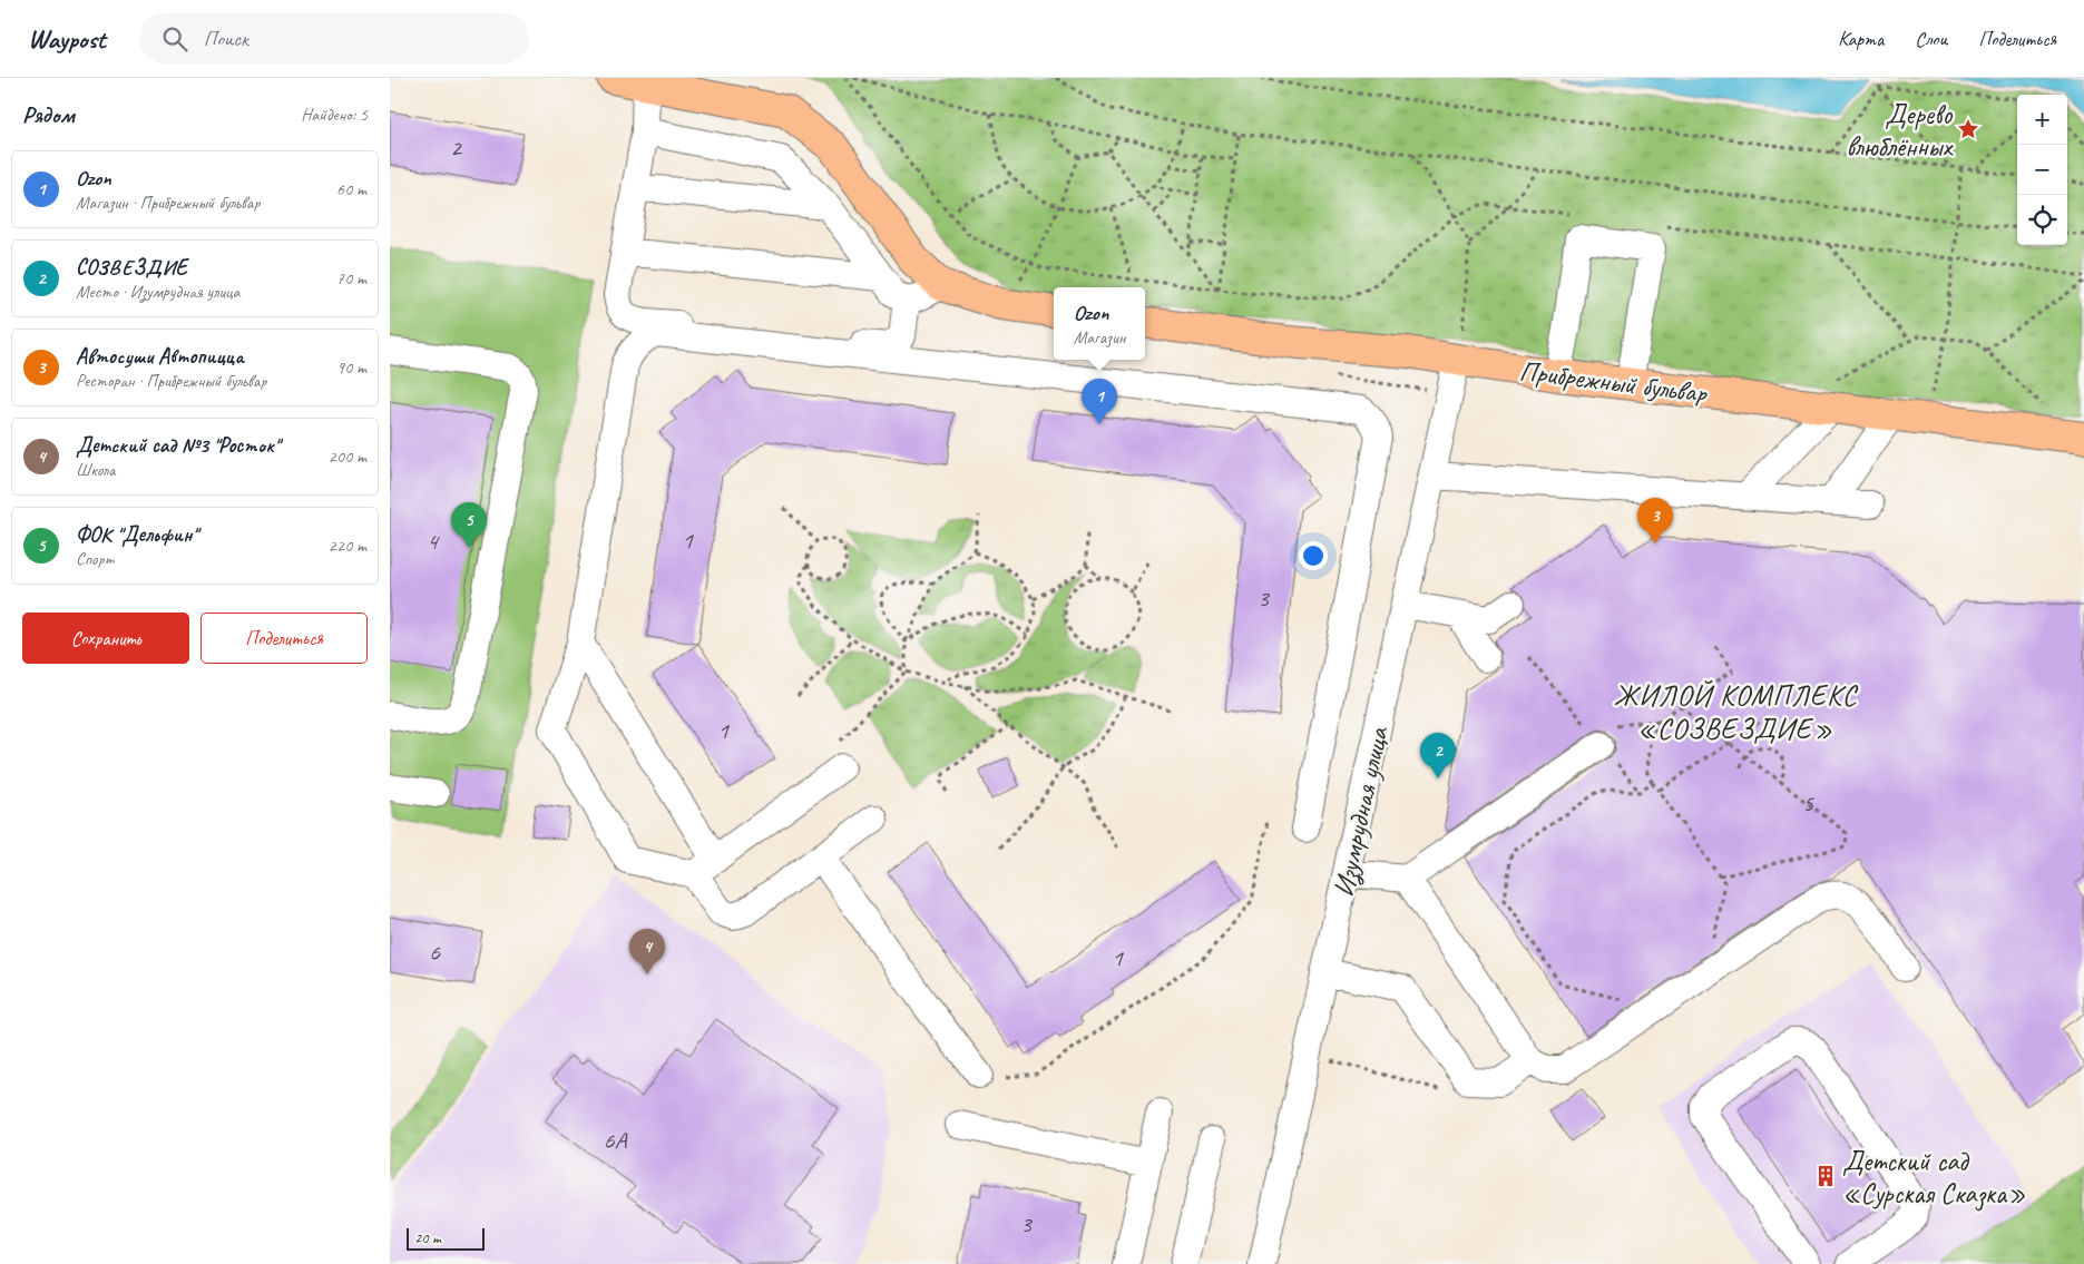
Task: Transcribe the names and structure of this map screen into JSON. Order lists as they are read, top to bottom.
{
  "streets": {
    "main road": ["Прибрежный бульвар"],
    "street": ["Изумрудная улица"]
  },
  "crossings": [
    ["Прибрежный бульвар", "Изумрудная улица"]
  ],
  "districts": ["ЖИЛОЙ КОМПЛЕКС «СОЗВЕЗДИЕ»"],
  "places": {
    "place": ["Дерево влюблённых"],
    "building": ["Детский сад «Сурская Сказка»"]
  },
  "house_numbers": [
    "2",
    "1",
    "4",
    "3",
    "1",
    "5",
    "6",
    "1",
    "6А",
    "3"
  ],
  "scale_bar": "20 m",
  "page": {
    "header": "Waypost",
    "search": "Поиск",
    "nav": ["Карта", "Слои", "Поделиться"],
    "heading": ["Рядом", "Найдено: 5"],
    "map_buttons": ["+", "−"],
    "list": [
      {
        "mark": "1",
        "name": "Ozon",
        "note": "Магазин · Прибрежный бульвар",
        "value": "60 m"
      },
      {
        "mark": "2",
        "name": "СОЗВЕЗДИЕ",
        "note": "Место · Изумрудная улица",
        "value": "70 m"
      },
      {
        "mark": "3",
        "name": "Автосуши Автопицца",
        "note": "Ресторан · Прибрежный бульвар",
        "value": "90 m"
      },
      {
        "mark": "4",
        "name": "Детский сад №3 \"Росток\"",
        "note": "Школа",
        "value": "200 m"
      },
      {
        "mark": "5",
        "name": "ФОК \"Дельфин\"",
        "note": "Спорт",
        "value": "220 m"
      }
    ],
    "popup": ["Ozon", "Магазин"],
    "pins": [
      "1",
      "3",
      "5",
      "2",
      "4"
    ],
    "buttons": ["Сохранить", "Поделиться"],
    "scale": "20 m"
  }
}
